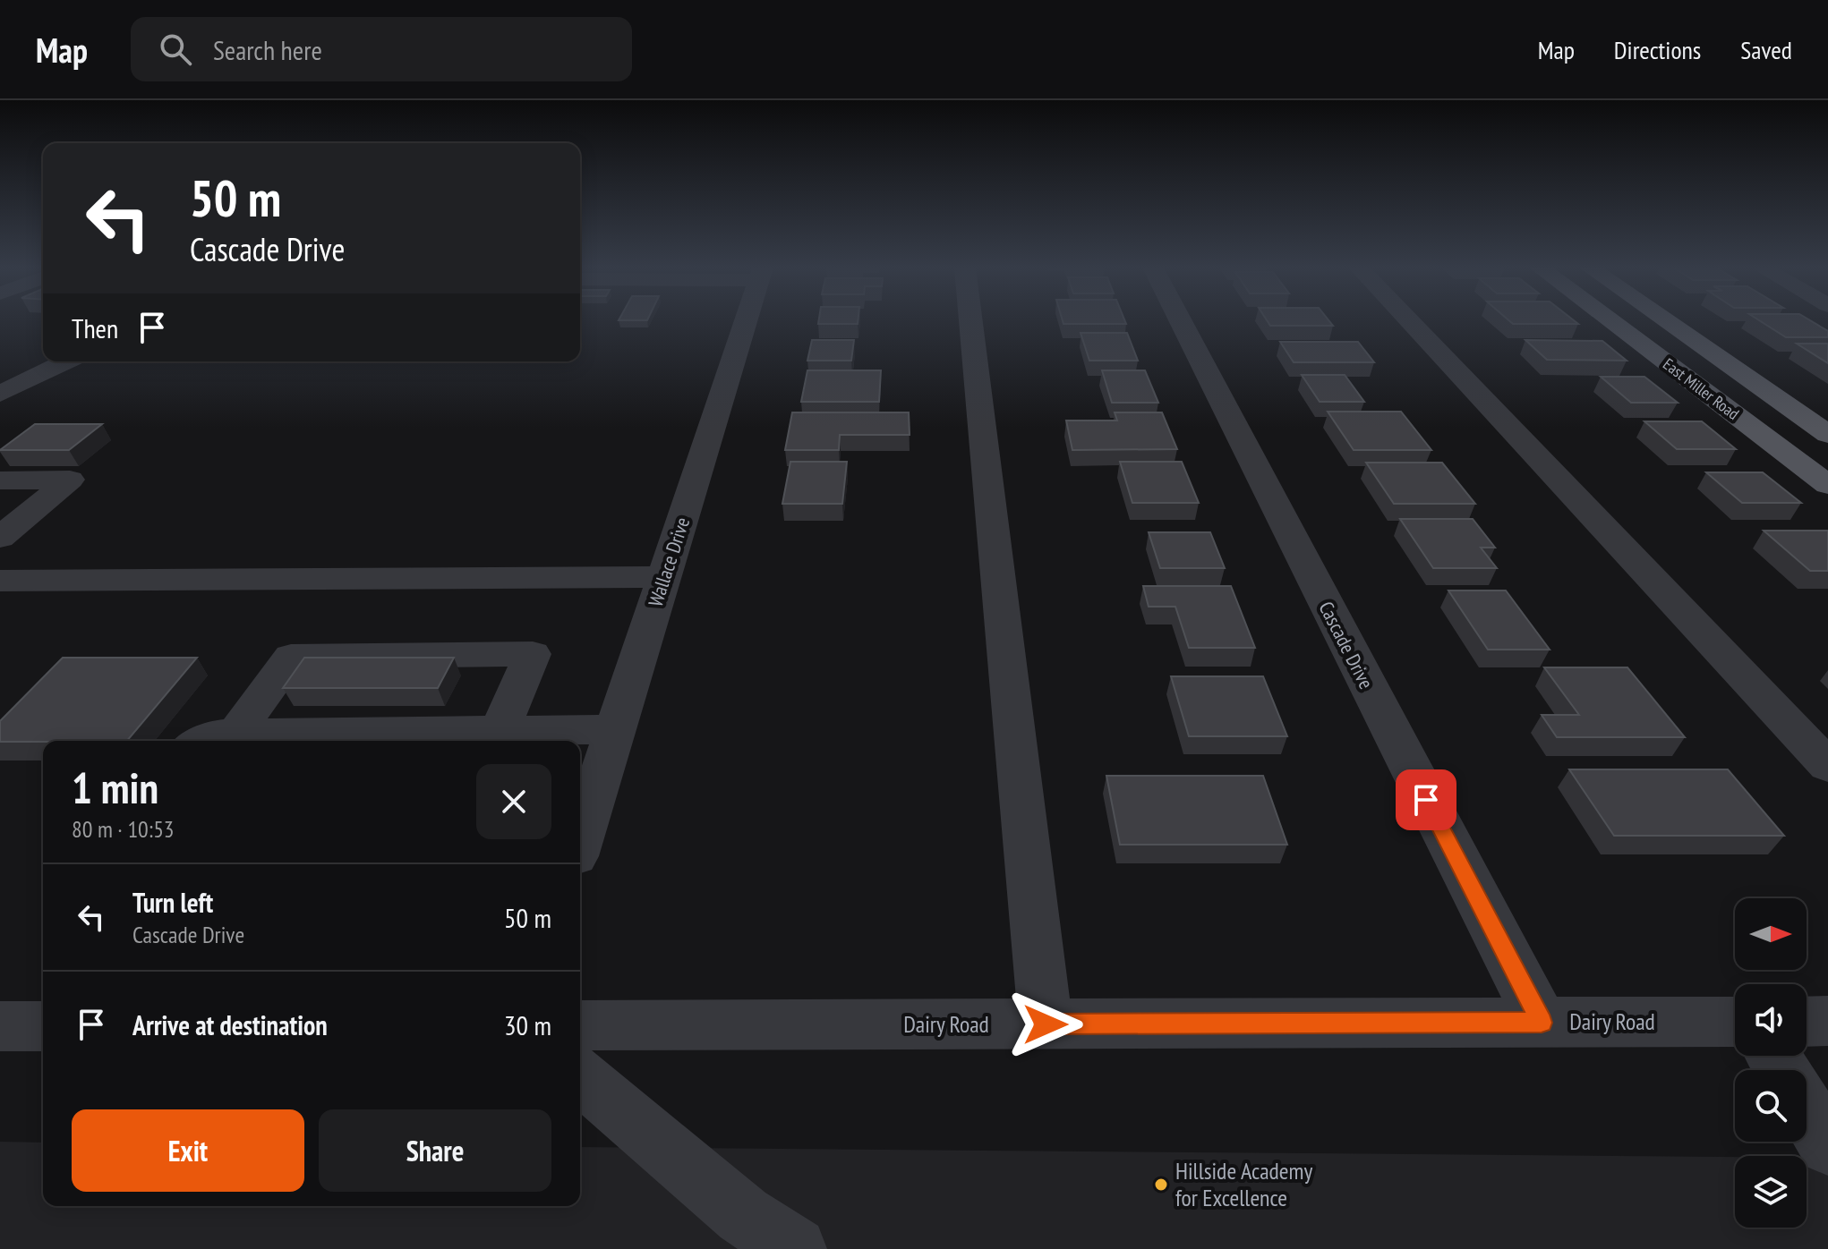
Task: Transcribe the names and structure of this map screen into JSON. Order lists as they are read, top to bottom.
{
  "streets": {
    "main road": ["East Miller Road"],
    "street": ["Wallace Drive", "Cascade Drive", "Dairy Road"]
  },
  "crossings": [
    ["Cascade Drive", "Dairy Road"]
  ],
  "places": ["Hillside Academy for Excellence"],
  "north": "right",
  "page": {
    "header": "Map",
    "search": "Search here",
    "nav": ["Map", "Directions", "Saved"],
    "turn": ["50 m", "Cascade Drive"],
    "then": "Then",
    "heading": ["1 min", "80 m · 10:53"],
    "list": [
      {
        "name": "Turn left",
        "note": "Cascade Drive",
        "value": "50 m"
      },
      {
        "name": "Arrive at destination",
        "value": "30 m"
      }
    ],
    "buttons": ["Exit", "Share"]
  }
}
